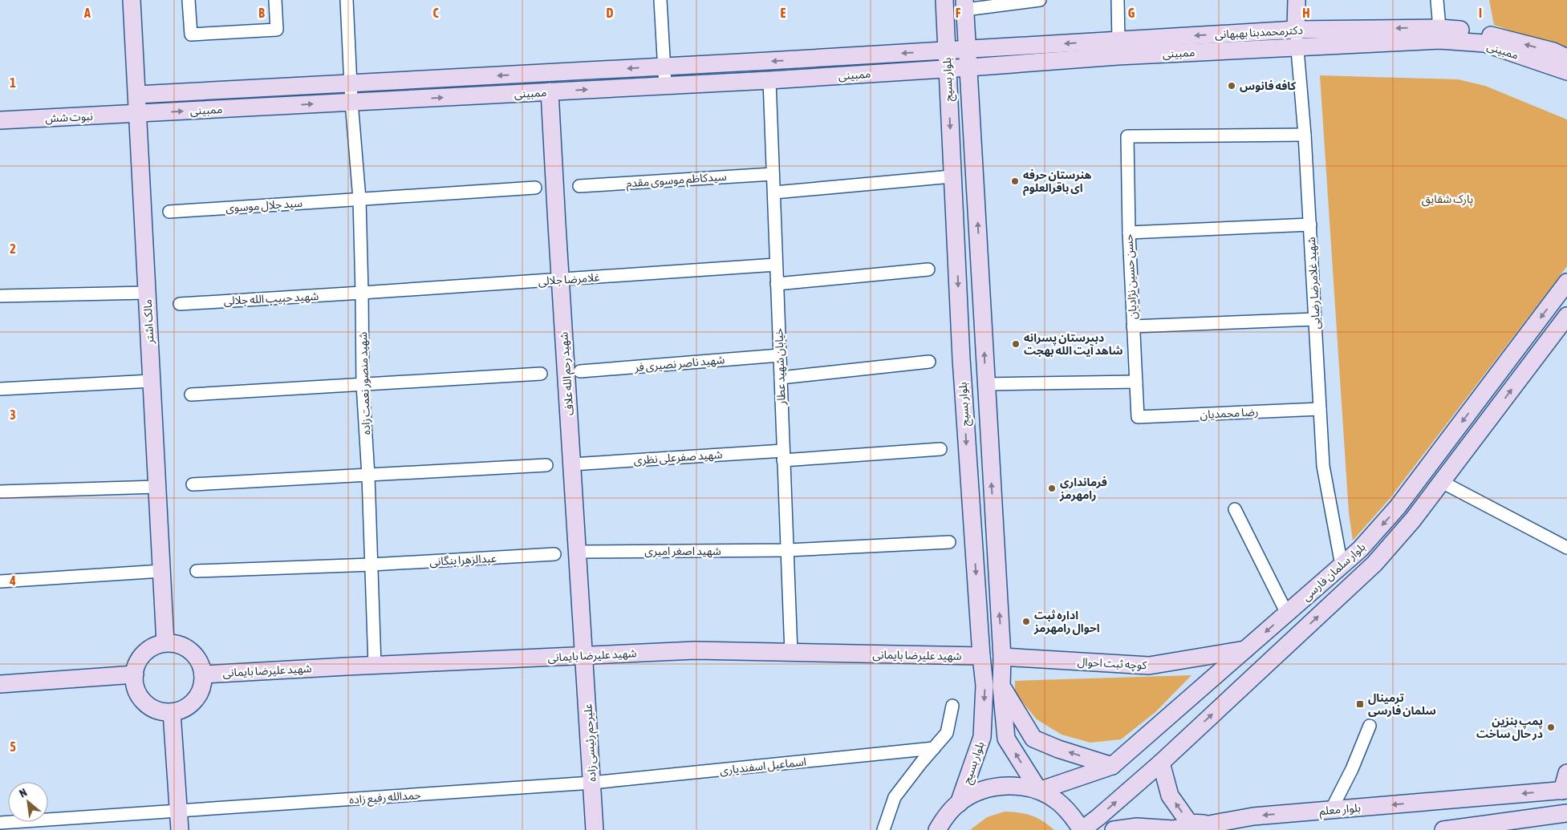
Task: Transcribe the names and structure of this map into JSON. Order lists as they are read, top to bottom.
{
  "streets": {
    "street": [
      "دکترمحمدبنا بهبهانی",
      "ممبینی",
      "بلوار بسیج",
      "نبوت شش",
      "سیدکاظم موسوی مقدم",
      "سید جلال موسوی",
      "حسن حسین نژادیان",
      "غلامرضا جلالی",
      "شهید غلامرضا رضایی",
      "شهید حبیب الله جلالی",
      "مالک اشتر",
      "شهید ناصر نصیری فر",
      "خیابان شهید عطار",
      "شهید رحم الله علاف",
      "شهید منصور نعمت زاده",
      "رضا محمدیان",
      "شهید صفرعلی نظری",
      "شهید اصغر امیری",
      "عبدالزهرا بنگانی",
      "بلوار سلمان فارسی",
      "شهید علیرضا بایمانی",
      "کوچه ثبت احوال",
      "علیرحم رئیسی زاده",
      "اسماعیل اسفندیاری",
      "حمدالله رفیع زاده",
      "بلوار معلم"
    ]
  },
  "crossings": [
    ["دکترمحمدبنا بهبهانی", "ممبینی"],
    ["دکترمحمدبنا بهبهانی", "بلوار بسیج"],
    ["دکترمحمدبنا بهبهانی", "شهید غلامرضا رضایی"],
    ["ممبینی", "بلوار بسیج"],
    ["ممبینی", "نبوت شش"],
    ["ممبینی", "شهید غلامرضا رضایی"],
    ["ممبینی", "مالک اشتر"],
    ["ممبینی", "خیابان شهید عطار"],
    ["ممبینی", "شهید رحم الله علاف"],
    ["ممبینی", "شهید منصور نعمت زاده"],
    ["بلوار بسیج", "بلوار سلمان فارسی"],
    ["بلوار بسیج", "شهید علیرضا بایمانی"],
    ["بلوار بسیج", "کوچه ثبت احوال"],
    ["نبوت شش", "مالک اشتر"],
    ["سیدکاظم موسوی مقدم", "خیابان شهید عطار"],
    ["سید جلال موسوی", "شهید منصور نعمت زاده"],
    ["حسن حسین نژادیان", "شهید غلامرضا رضایی"],
    ["حسن حسین نژادیان", "رضا محمدیان"],
    ["غلامرضا جلالی", "شهید حبیب الله جلالی"],
    ["غلامرضا جلالی", "خیابان شهید عطار"],
    ["غلامرضا جلالی", "شهید رحم الله علاف"],
    ["غلامرضا جلالی", "شهید منصور نعمت زاده"],
    ["شهید غلامرضا رضایی", "رضا محمدیان"],
    ["شهید غلامرضا رضایی", "بلوار سلمان فارسی"],
    ["شهید حبیب الله جلالی", "شهید منصور نعمت زاده"],
    ["مالک اشتر", "شهید علیرضا بایمانی"],
    ["شهید ناصر نصیری فر", "خیابان شهید عطار"],
    ["خیابان شهید عطار", "شهید صفرعلی نظری"],
    ["خیابان شهید عطار", "شهید اصغر امیری"],
    ["خیابان شهید عطار", "شهید علیرضا بایمانی"],
    ["شهید رحم الله علاف", "شهید صفرعلی نظری"],
    ["شهید رحم الله علاف", "شهید اصغر امیری"],
    ["شهید رحم الله علاف", "شهید علیرضا بایمانی"],
    ["شهید رحم الله علاف", "علیرحم رئیسی زاده"],
    ["شهید منصور نعمت زاده", "عبدالزهرا بنگانی"],
    ["شهید منصور نعمت زاده", "شهید علیرضا بایمانی"],
    ["بلوار سلمان فارسی", "کوچه ثبت احوال"],
    ["شهید علیرضا بایمانی", "علیرحم رئیسی زاده"],
    ["علیرحم رئیسی زاده", "اسماعیل اسفندیاری"],
    ["علیرحم رئیسی زاده", "حمدالله رفیع زاده"],
    ["اسماعیل اسفندیاری", "حمدالله رفیع زاده"]
  ],
  "one_way": ["دکترمحمدبنا بهبهانی"],
  "parks": ["پارک شقایق"],
  "places": {
    "other": [
      "کافه فانوس",
      "هنرستان حرفه ای باقرالعلوم",
      "دبیرستان پسرانه شاهد آیت الله بهجت",
      "فرمانداری رامهرمز",
      "اداره ثبت احوال رامهرمز",
      "پمپ بنزین در حال ساخت"
    ],
    "transit": ["ترمینال سلمان فارسی"]
  },
  "north": "top left",
  "grid": {
    "columns": [
      "A",
      "B",
      "C",
      "D",
      "E",
      "F",
      "G",
      "H",
      "I"
    ],
    "rows": [
      "1",
      "2",
      "3",
      "4",
      "5"
    ]
  }
}
